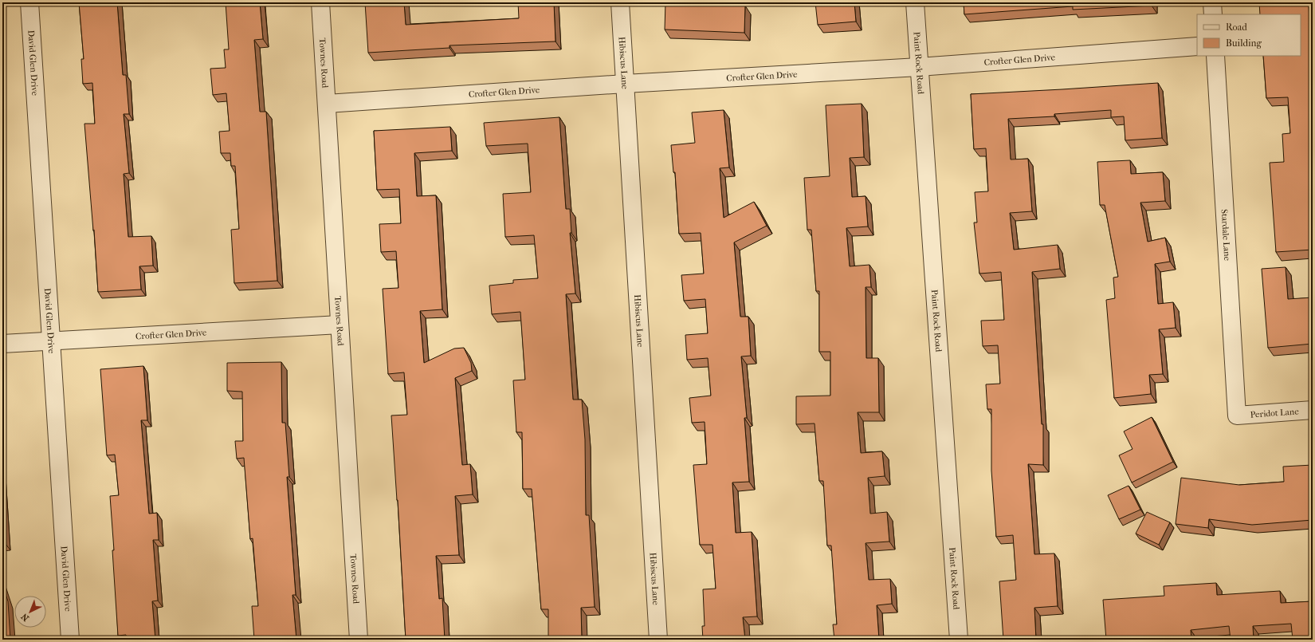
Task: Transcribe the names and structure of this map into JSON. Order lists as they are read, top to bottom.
{
  "streets": {
    "street": [
      "Crofter Glen Drive",
      "David Glen Drive",
      "Townes Road",
      "Hibiscus Lane",
      "Paint Rock Road",
      "Stardale Lane",
      "Peridot Lane"
    ]
  },
  "crossings": [
    ["Crofter Glen Drive", "David Glen Drive"],
    ["Crofter Glen Drive", "Townes Road"],
    ["Crofter Glen Drive", "Hibiscus Lane"],
    ["Crofter Glen Drive", "Paint Rock Road"],
    ["Stardale Lane", "Peridot Lane"]
  ],
  "legend": ["Road", "Building"],
  "north": "bottom left"
}
